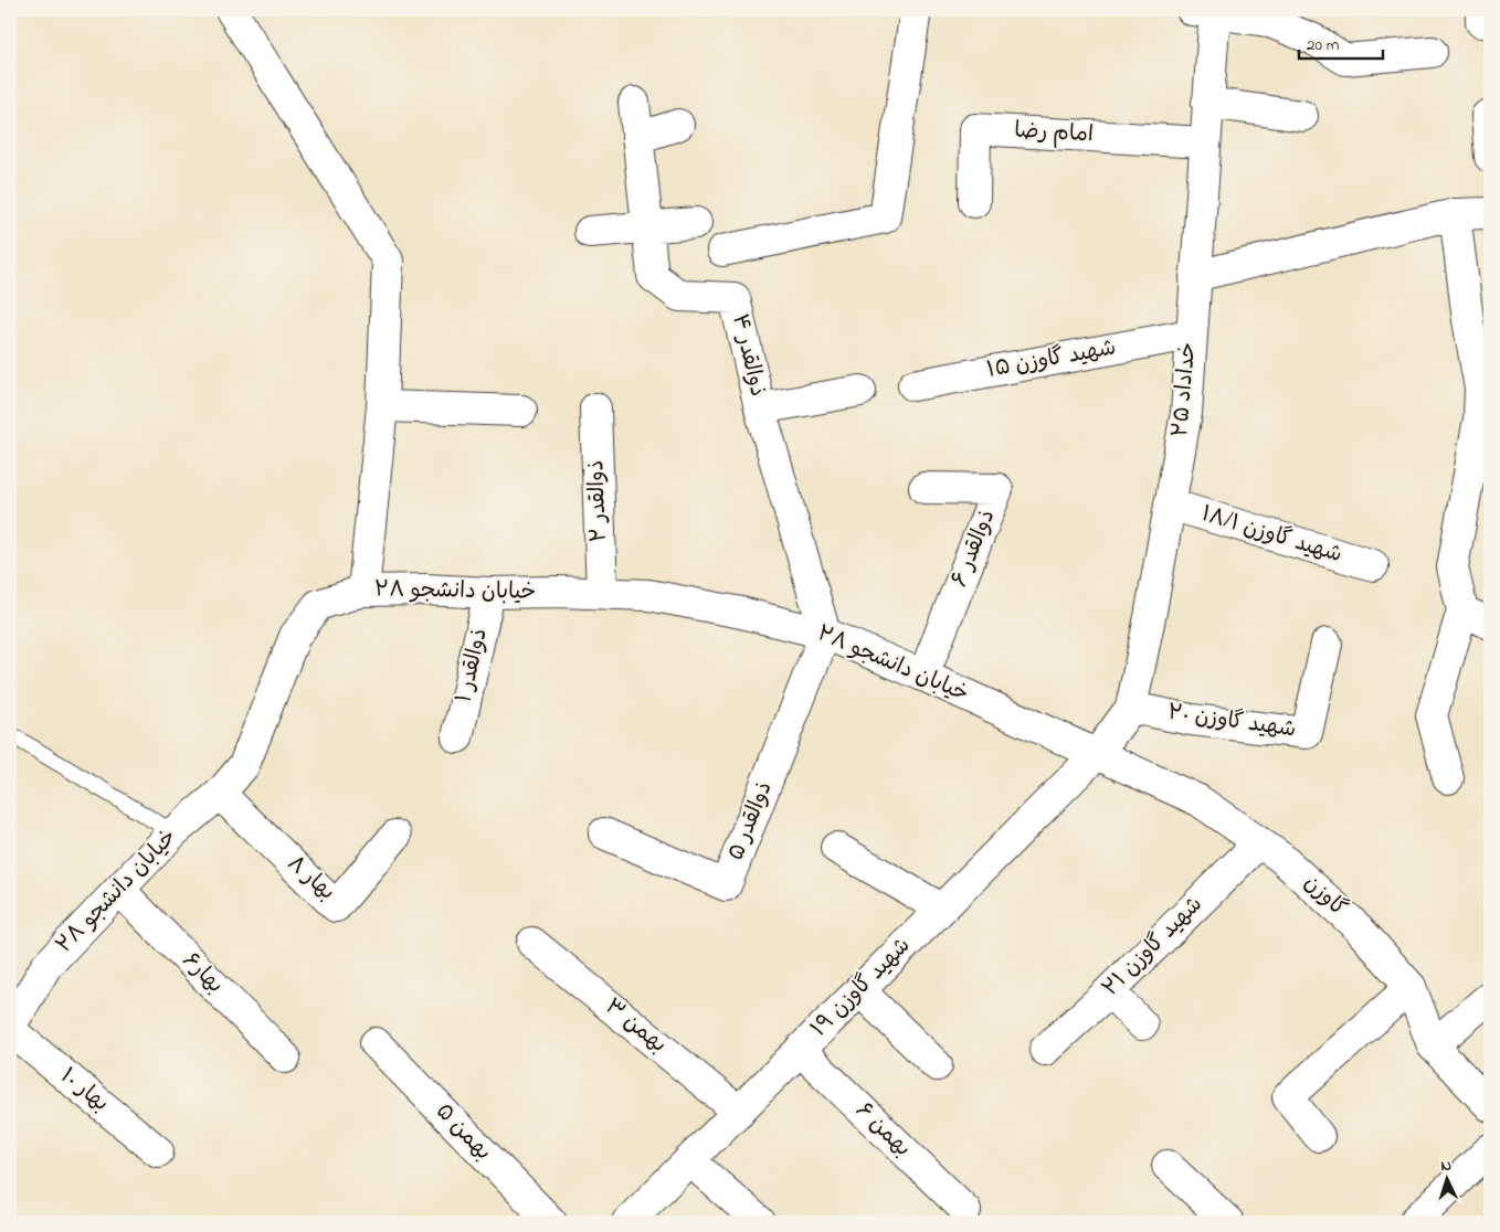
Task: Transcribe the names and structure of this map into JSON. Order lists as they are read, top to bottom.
{
  "streets": {
    "street": [
      "امام رضا",
      "ذوالقدر ۴",
      "شهید گاوزن ۱۵",
      "خداداد ۲۵",
      "ذوالقدر ۲",
      "شهید گاوزن ۱۸/۱",
      "ذوالقدر ۶",
      "خیابان دانشجو ۲۸",
      "ذوالقدر ۱",
      "شهید گاوزن ۲۰",
      "ذوالقدر ۵",
      "بهار ۸",
      "گاوزن",
      "شهید گاوزن ۲۱",
      "بهار۶",
      "شهید گاوزن ۱۹",
      "بهمن ۳",
      "بهار ۱۰",
      "بهمن ۶",
      "بهمن ۵"
    ]
  },
  "crossings": [
    ["امام رضا", "خداداد ۲۵"],
    ["ذوالقدر ۴", "خیابان دانشجو ۲۸"],
    ["ذوالقدر ۴", "ذوالقدر ۵"],
    ["شهید گاوزن ۱۵", "خداداد ۲۵"],
    ["خداداد ۲۵", "شهید گاوزن ۱۸/۱"],
    ["خداداد ۲۵", "خیابان دانشجو ۲۸"],
    ["خداداد ۲۵", "شهید گاوزن ۲۰"],
    ["خداداد ۲۵", "گاوزن"],
    ["خداداد ۲۵", "شهید گاوزن ۱۹"],
    ["ذوالقدر ۲", "خیابان دانشجو ۲۸"],
    ["ذوالقدر ۶", "خیابان دانشجو ۲۸"],
    ["خیابان دانشجو ۲۸", "ذوالقدر ۱"],
    ["خیابان دانشجو ۲۸", "ذوالقدر ۵"],
    ["خیابان دانشجو ۲۸", "بهار ۸"],
    ["خیابان دانشجو ۲۸", "گاوزن"],
    ["خیابان دانشجو ۲۸", "بهار۶"],
    ["خیابان دانشجو ۲۸", "شهید گاوزن ۱۹"],
    ["خیابان دانشجو ۲۸", "بهار ۱۰"],
    ["گاوزن", "شهید گاوزن ۲۱"],
    ["گاوزن", "شهید گاوزن ۱۹"],
    ["شهید گاوزن ۱۹", "بهمن ۳"],
    ["شهید گاوزن ۱۹", "بهمن ۶"]
  ],
  "scale_bar": "20 m",
  "north": "top"
}
